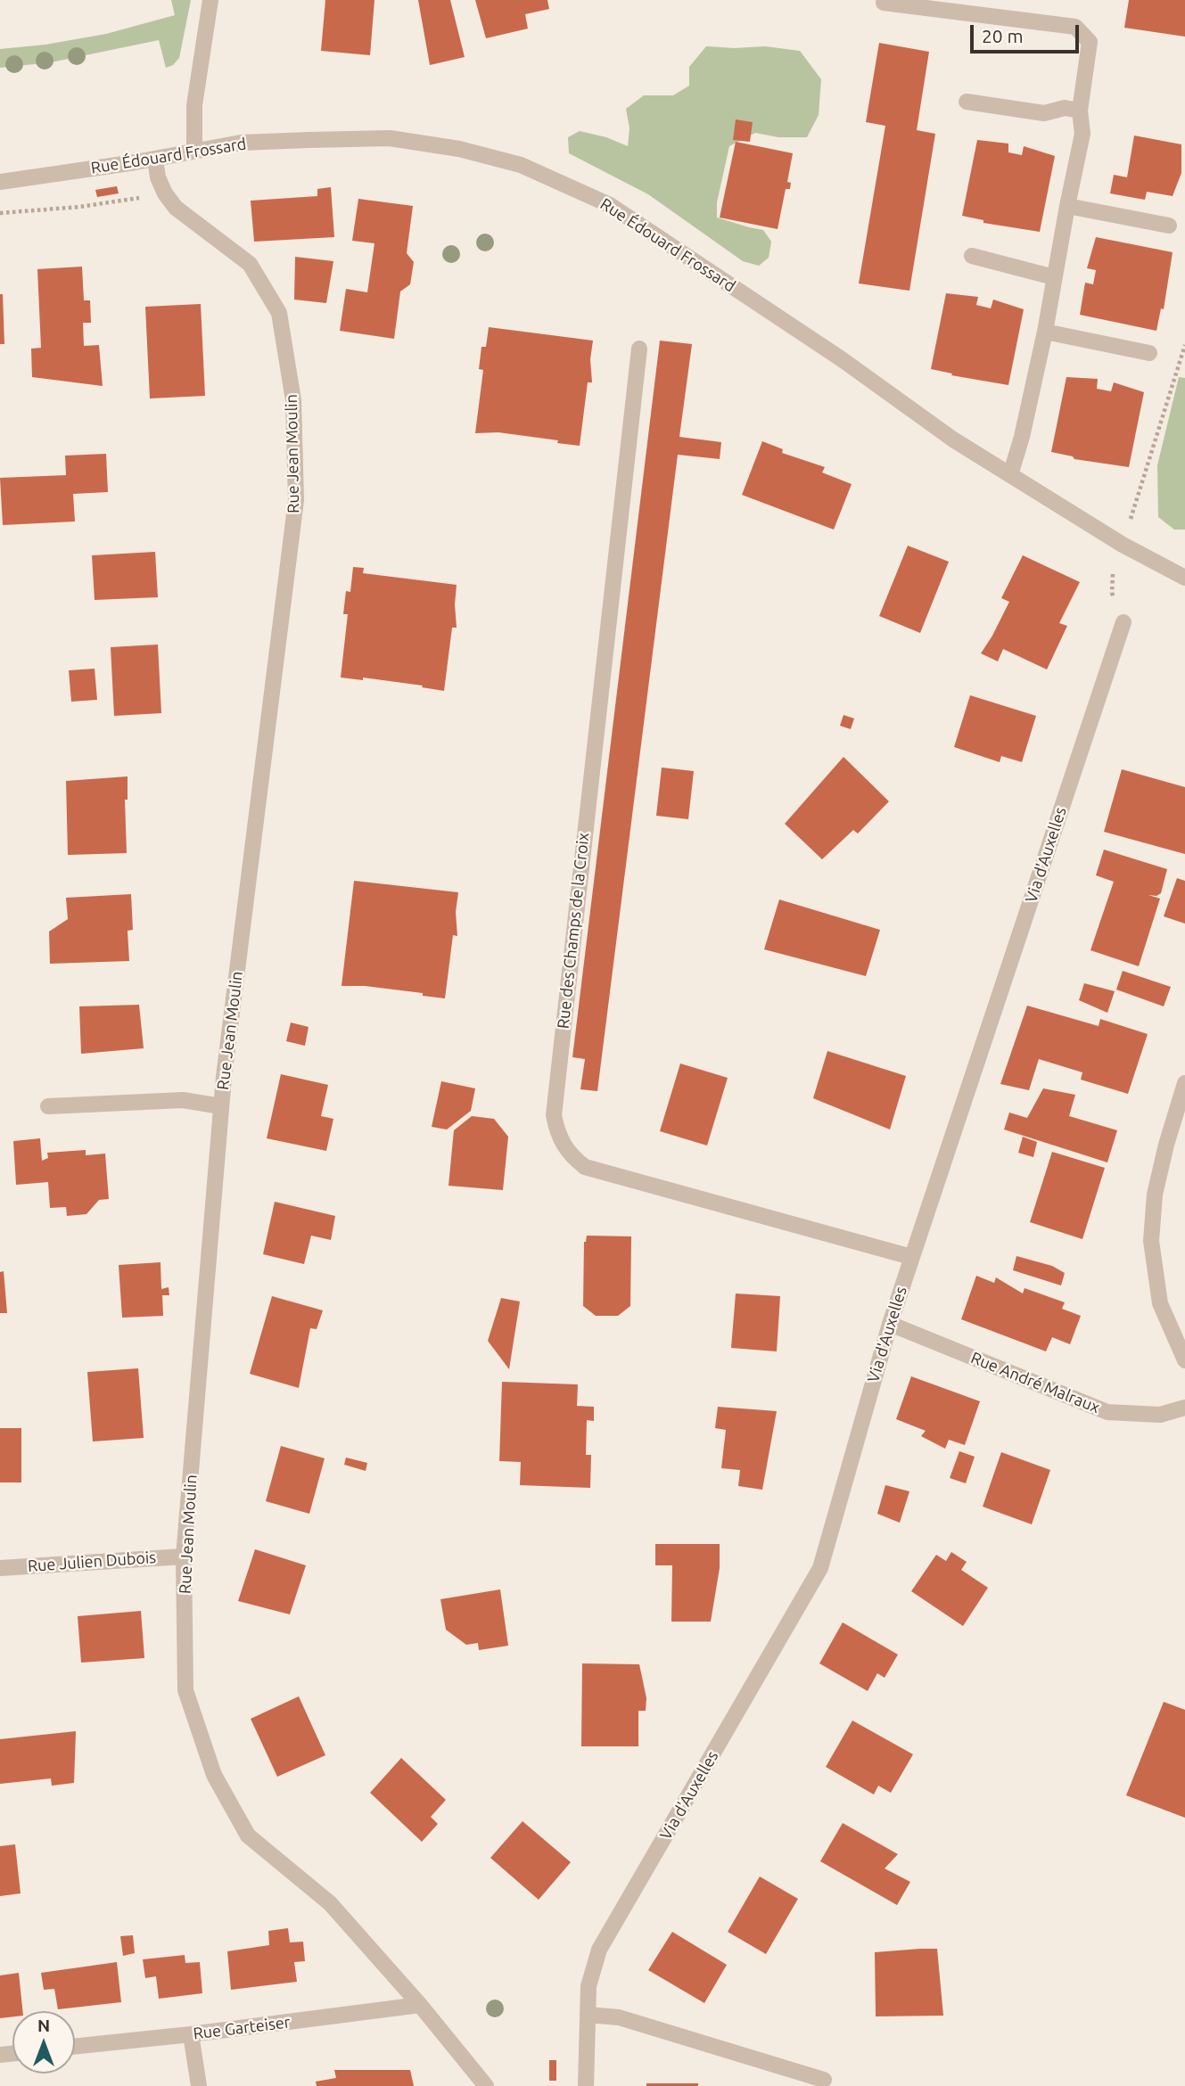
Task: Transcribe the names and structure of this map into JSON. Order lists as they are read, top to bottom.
{
  "streets": {
    "street": [
      "Rue Édouard Frossard",
      "Rue Jean Moulin",
      "Via d'Auxelles",
      "Rue des Champs de la Croix",
      "Rue André Malraux",
      "Rue Julien Dubois",
      "Rue Garteiser"
    ]
  },
  "crossings": [
    ["Rue Édouard Frossard", "Rue Jean Moulin"],
    ["Rue Jean Moulin", "Rue Julien Dubois"],
    ["Rue Jean Moulin", "Rue Garteiser"],
    ["Via d'Auxelles", "Rue des Champs de la Croix"],
    ["Via d'Auxelles", "Rue André Malraux"]
  ],
  "scale_bar": "20 m",
  "north": "top"
}
